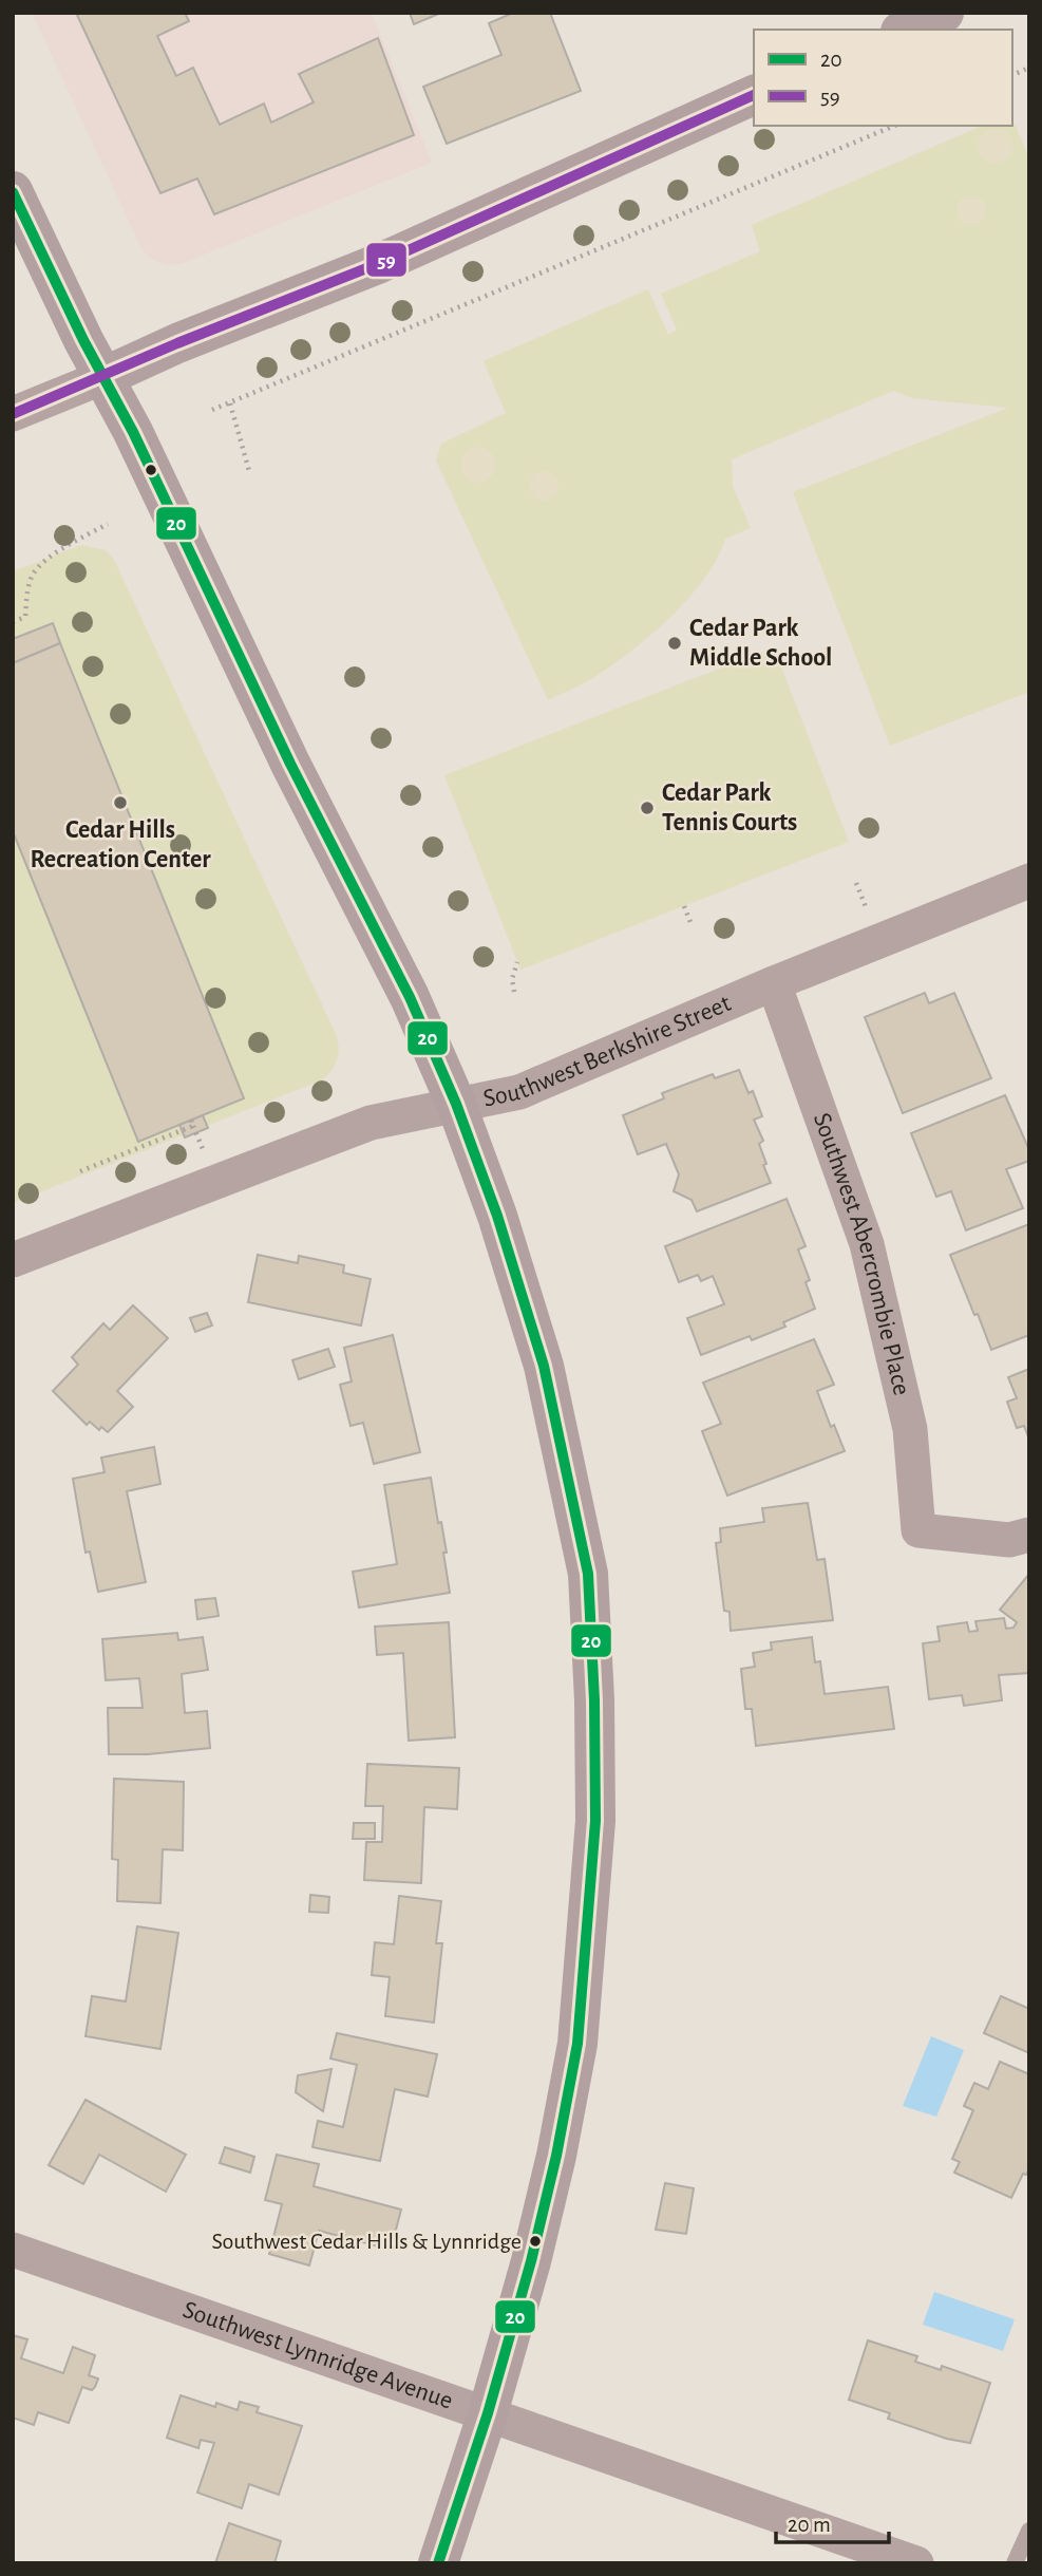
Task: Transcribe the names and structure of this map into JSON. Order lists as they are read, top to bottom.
{
  "streets": {
    "street": ["Southwest Berkshire Street", "Southwest Abercrombie Place", "Southwest Lynnridge Avenue"]
  },
  "crossings": [
    ["Southwest Berkshire Street", "Southwest Abercrombie Place"]
  ],
  "places": [
    "Cedar Park Middle School",
    "Cedar Hills Recreation Center",
    "Cedar Park Tennis Courts",
    "Southwest Cedar Hills & Lynnridge"
  ],
  "lines": ["transit line 59", "transit line 20"],
  "legend": ["20", "59"],
  "scale_bar": "20 m"
}
